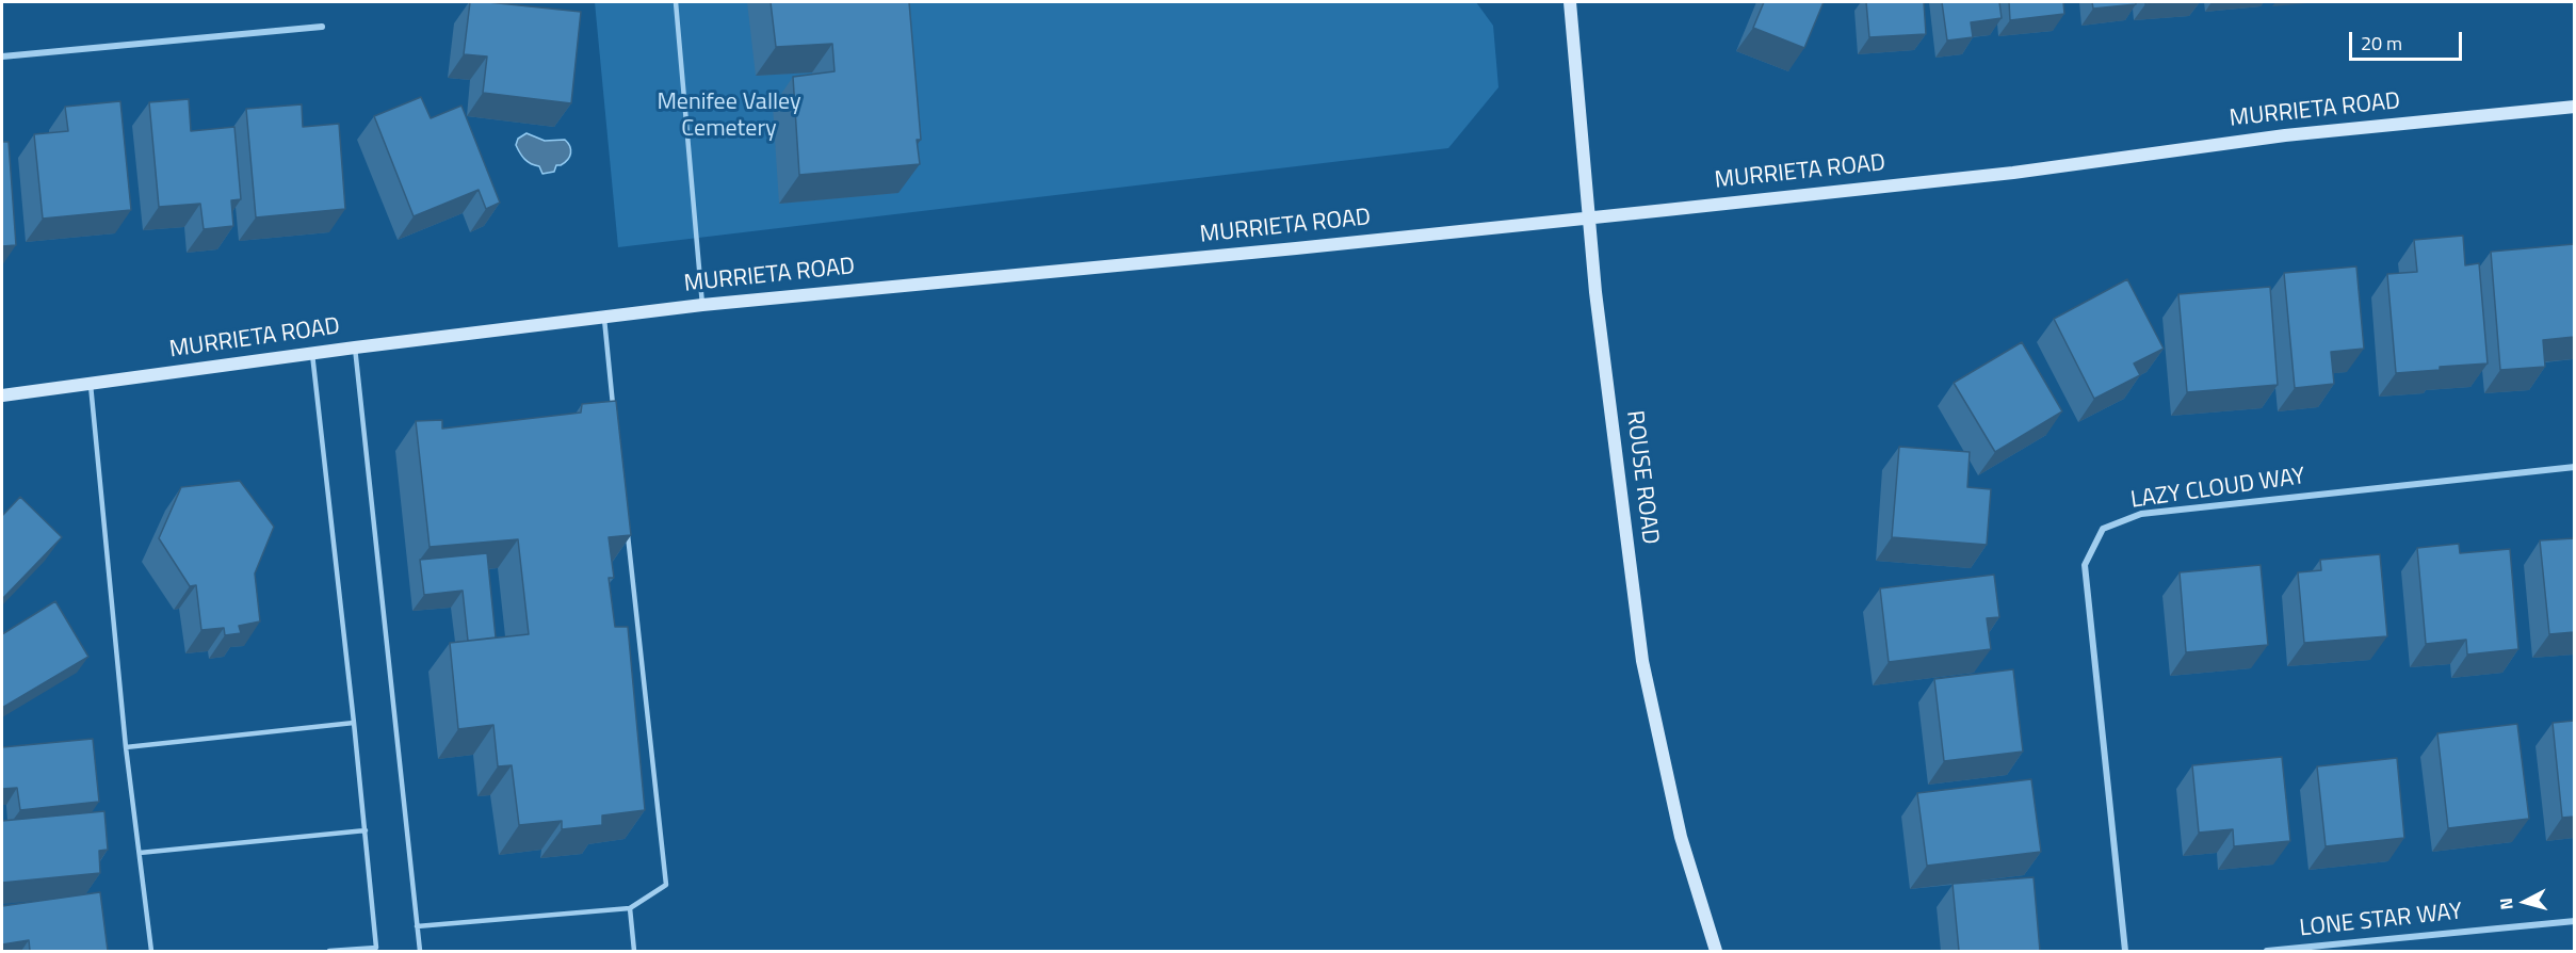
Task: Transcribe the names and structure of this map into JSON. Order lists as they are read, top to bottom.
{
  "streets": {
    "main road": ["MURRIETA ROAD", "ROUSE ROAD"],
    "street": ["LAZY CLOUD WAY", "LONE STAR WAY"]
  },
  "crossings": [
    ["MURRIETA ROAD", "ROUSE ROAD"]
  ],
  "parks": ["Menifee Valley Cemetery"],
  "scale_bar": "20 m",
  "north": "left"
}
